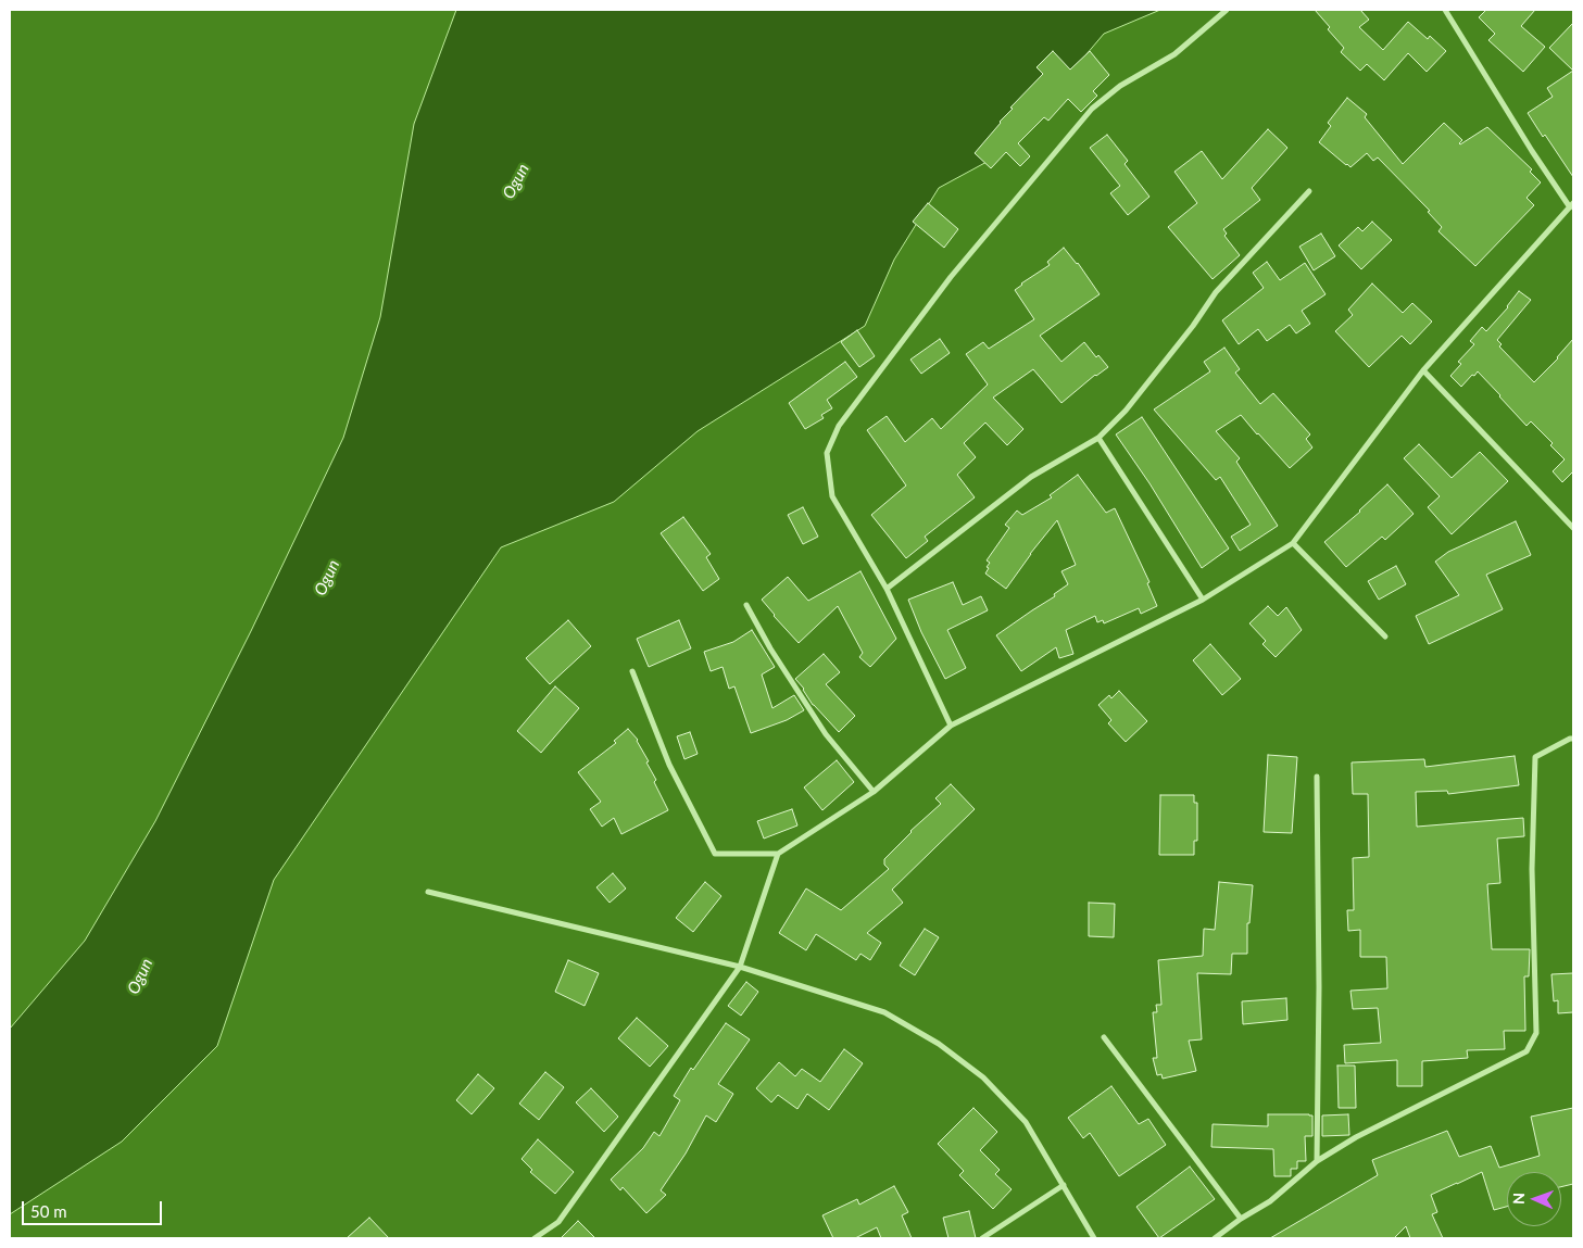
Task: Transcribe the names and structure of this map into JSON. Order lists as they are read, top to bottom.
{
  "water": ["Ogun"],
  "scale_bar": "50 m",
  "north": "left"
}
